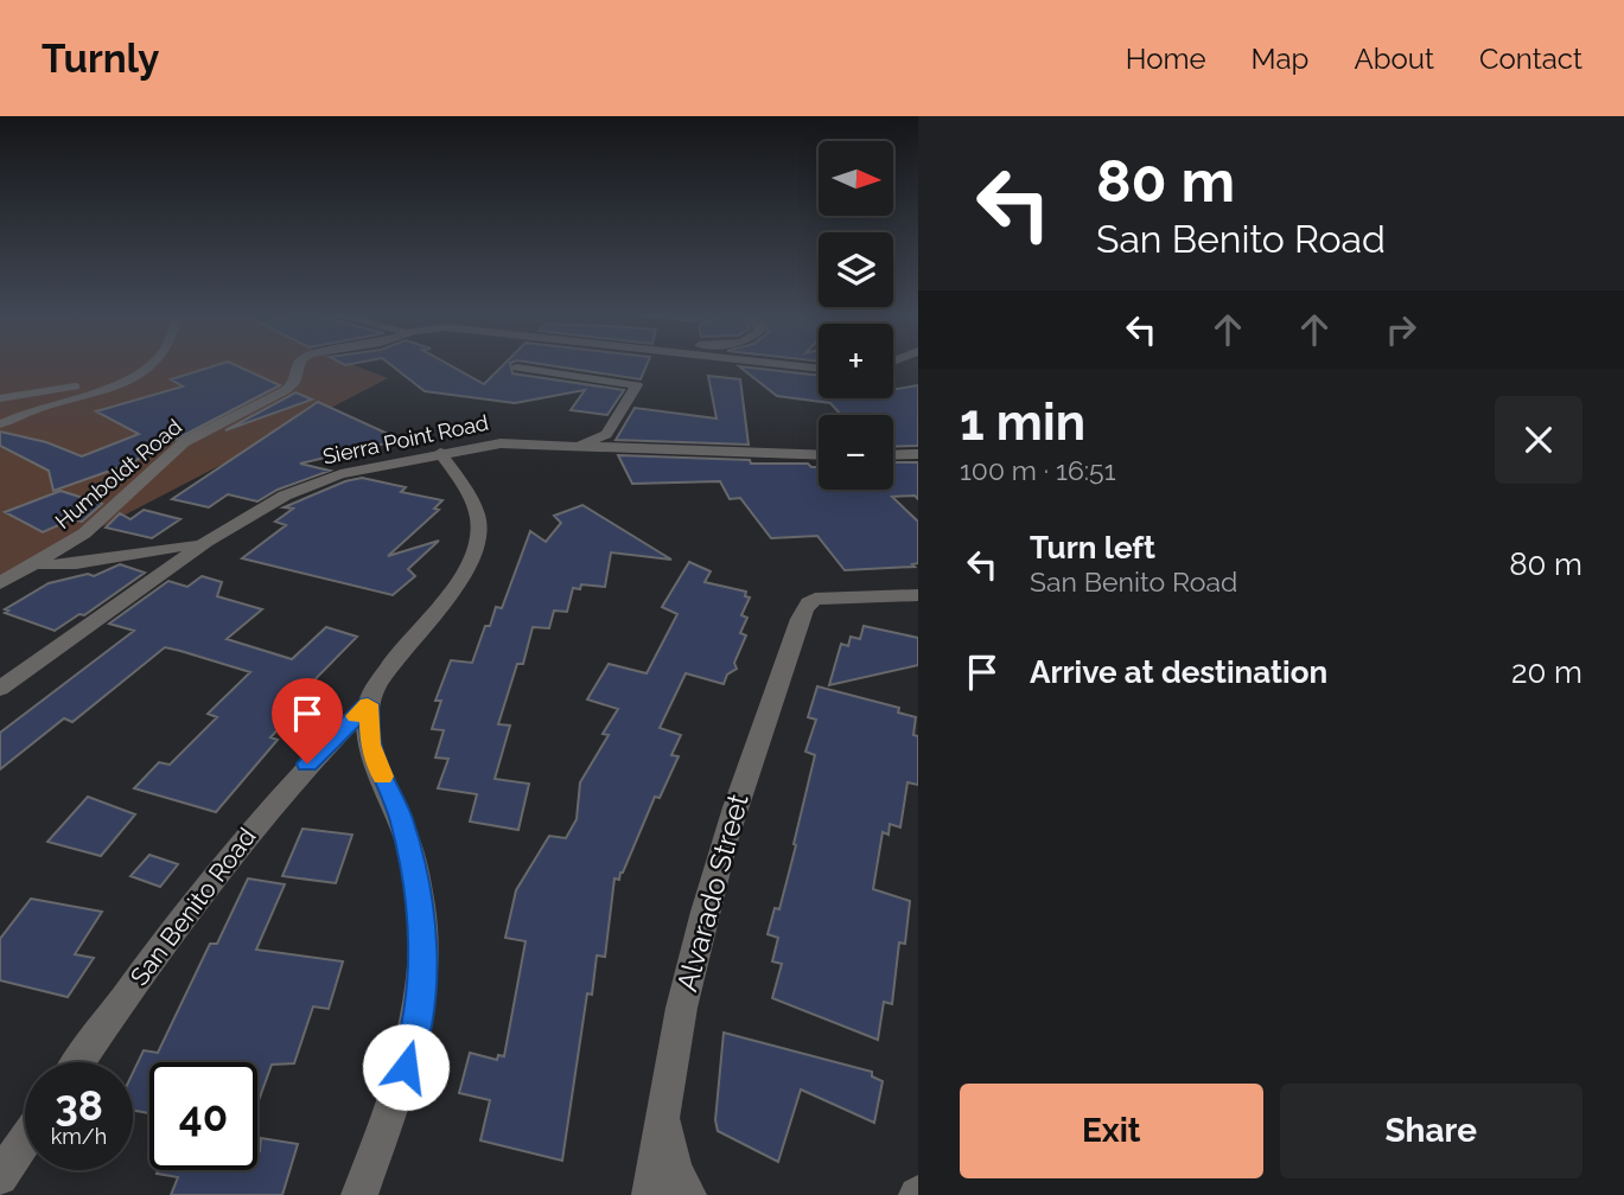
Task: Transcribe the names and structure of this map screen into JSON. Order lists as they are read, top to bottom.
{
  "streets": {
    "street": [
      "Sierra Point Road",
      "Humboldt Road",
      "Alvarado Street",
      "San Benito Road"
    ]
  },
  "crossings": [
    ["Sierra Point Road", "San Benito Road"]
  ],
  "north": "right",
  "page": {
    "header": "Turnly",
    "nav": [
      "Home",
      "Map",
      "About",
      "Contact"
    ],
    "turn": ["80 m", "San Benito Road"],
    "map_buttons": ["+", "−"],
    "heading": ["1 min", "100 m · 16:51"],
    "list": [
      {
        "name": "Turn left",
        "note": "San Benito Road",
        "value": "80 m"
      },
      {
        "name": "Arrive at destination",
        "value": "20 m"
      }
    ],
    "speed": "38 km/h",
    "limit": "40",
    "buttons": ["Exit", "Share"]
  }
}
